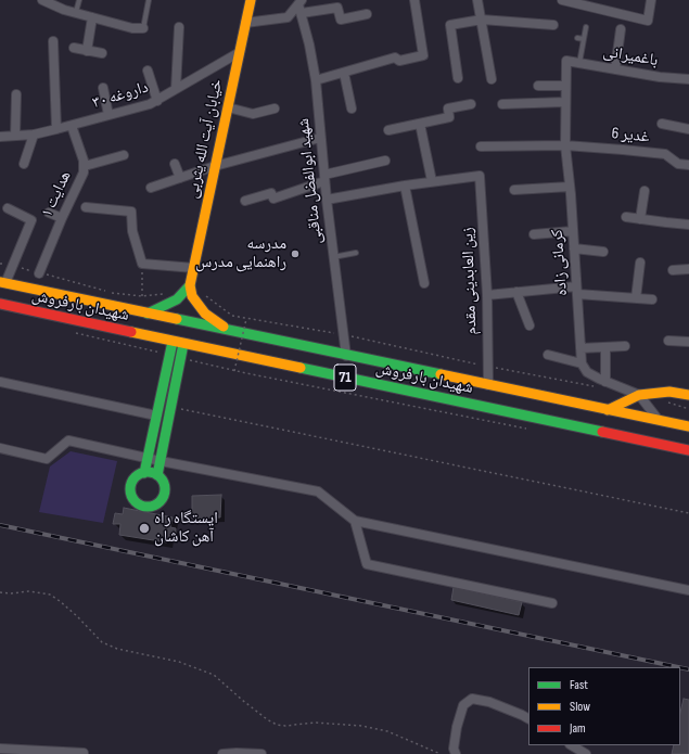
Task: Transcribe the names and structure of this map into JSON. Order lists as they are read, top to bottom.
{
  "streets": {
    "main road": ["خیابان آیت الله یثربی", "شهیدان بارفروش", "71"],
    "street": [
      "باغمیرانی",
      "داروغه ۳۰",
      "غدیر 6",
      "شهید ابوالفضل مناقبی",
      "هدایت ۱",
      "کرمانی زاده",
      "زین العابدینی مقدم"
    ]
  },
  "crossings": [
    ["باغمیرانی", "کرمانی زاده"],
    ["داروغه ۳۰", "خیابان آیت الله یثربی"],
    ["داروغه ۳۰", "هدایت ۱"],
    ["غدیر 6", "کرمانی زاده"],
    ["شهید ابوالفضل مناقبی", "شهیدان بارفروش"],
    ["زین العابدینی مقدم", "شهیدان بارفروش"]
  ],
  "places": ["مدرسه راهنمایی مدرس", "ایستگاه راه آهن کاشان"],
  "legend": ["Fast", "Slow", "Jam"]
}
